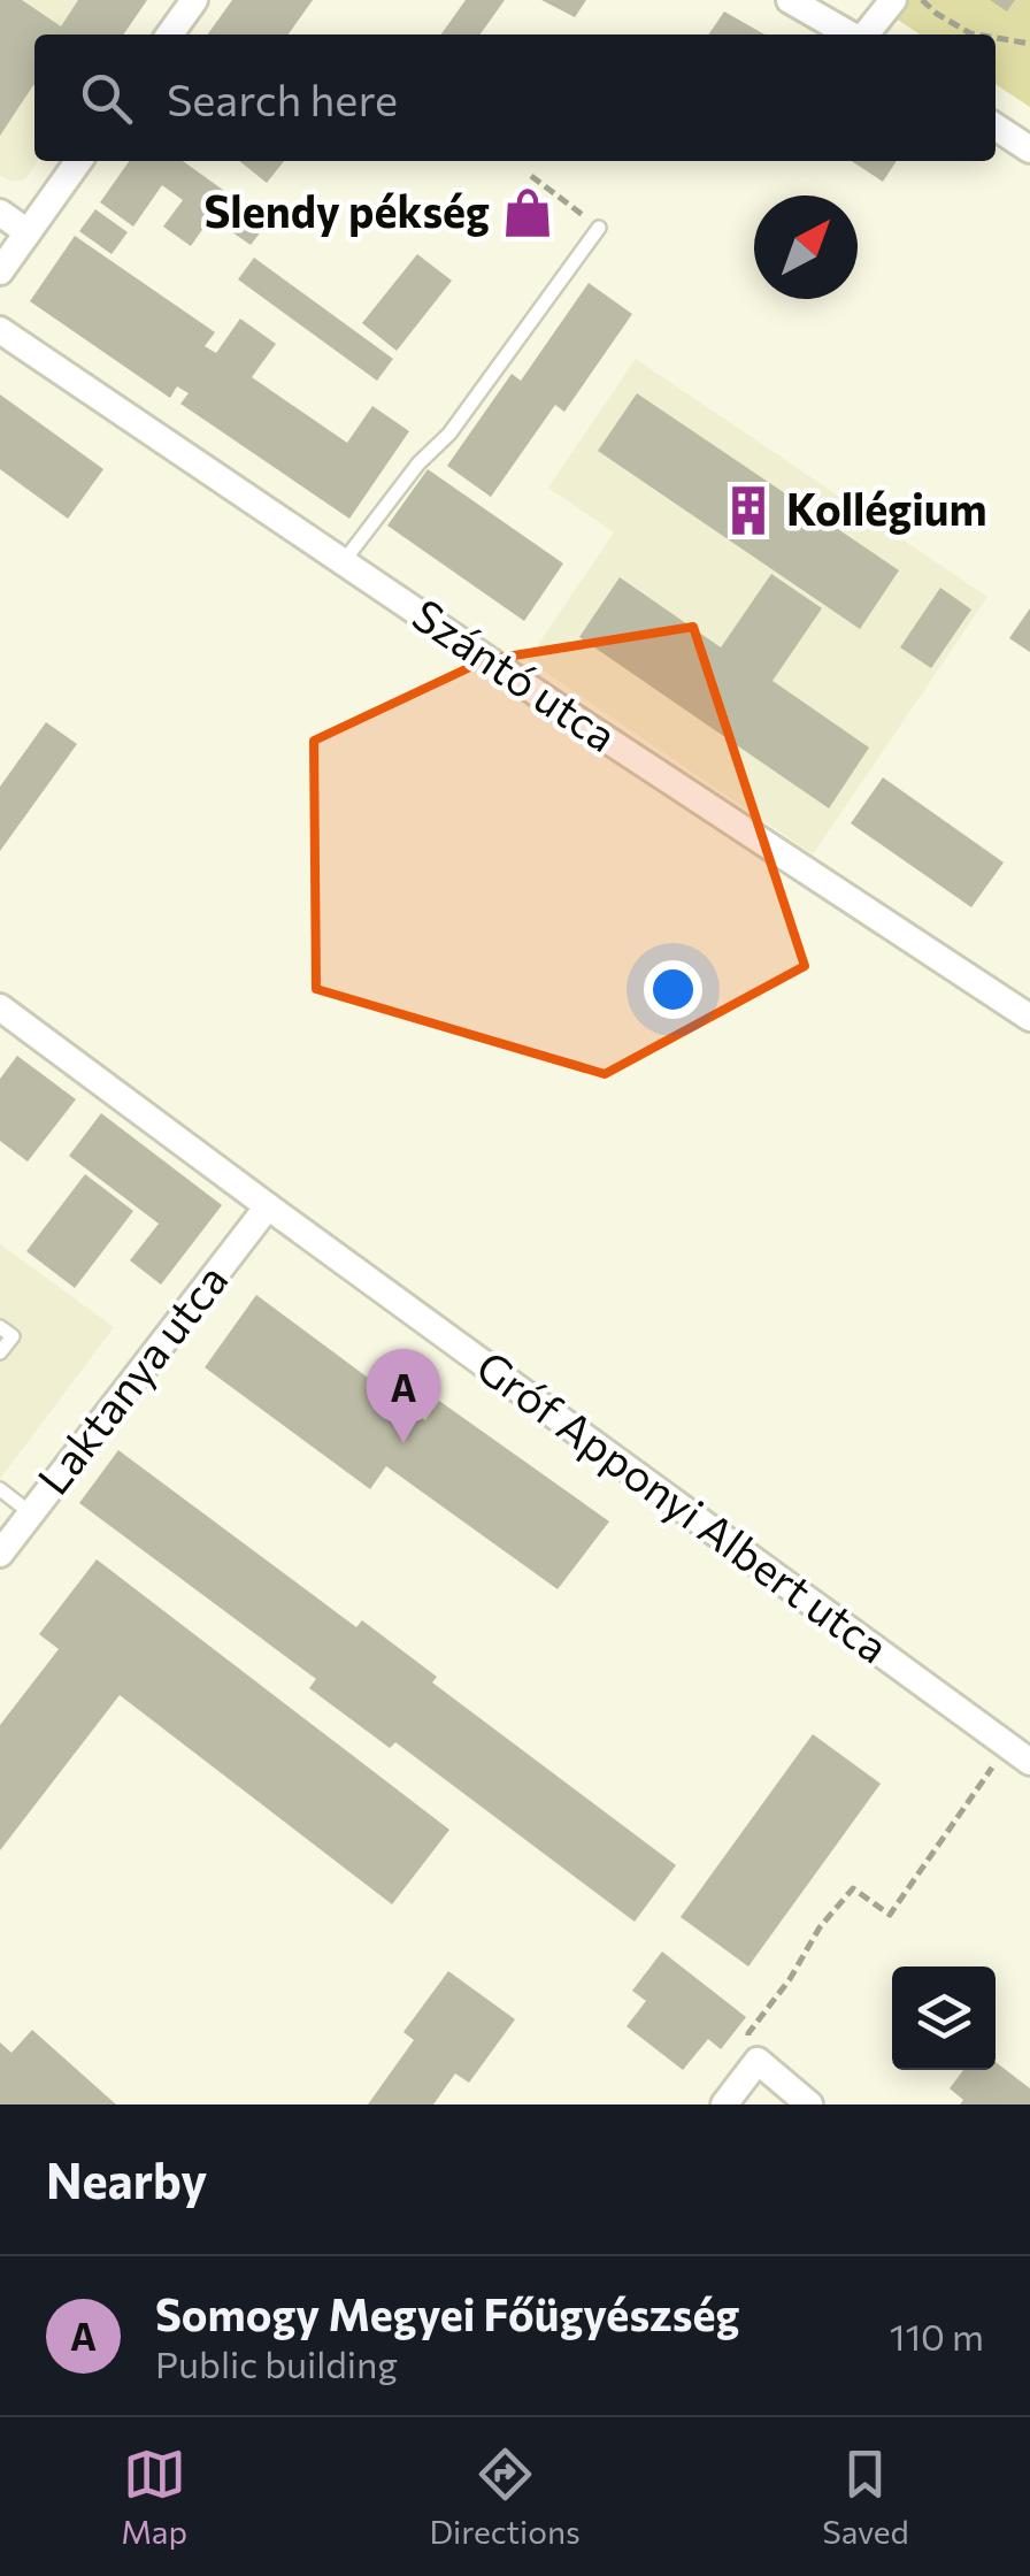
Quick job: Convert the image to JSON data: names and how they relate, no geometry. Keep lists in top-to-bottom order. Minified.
{"streets":{"street":["Szántó utca","Laktanya utca","Gróf Apponyi Albert utca"]},"crossings":[["Laktanya utca","Gróf Apponyi Albert utca"]],"places":{"shop":["Slendy pékség"],"building":["Kollégium"]},"north":"top right","page":{"search":"Search here","pins":"A","heading":"Nearby","list":[{"mark":"A","name":"Somogy Megyei Főügyészség","note":"Public building","value":"110 m"}],"nav":["Map","Directions","Saved"]}}
